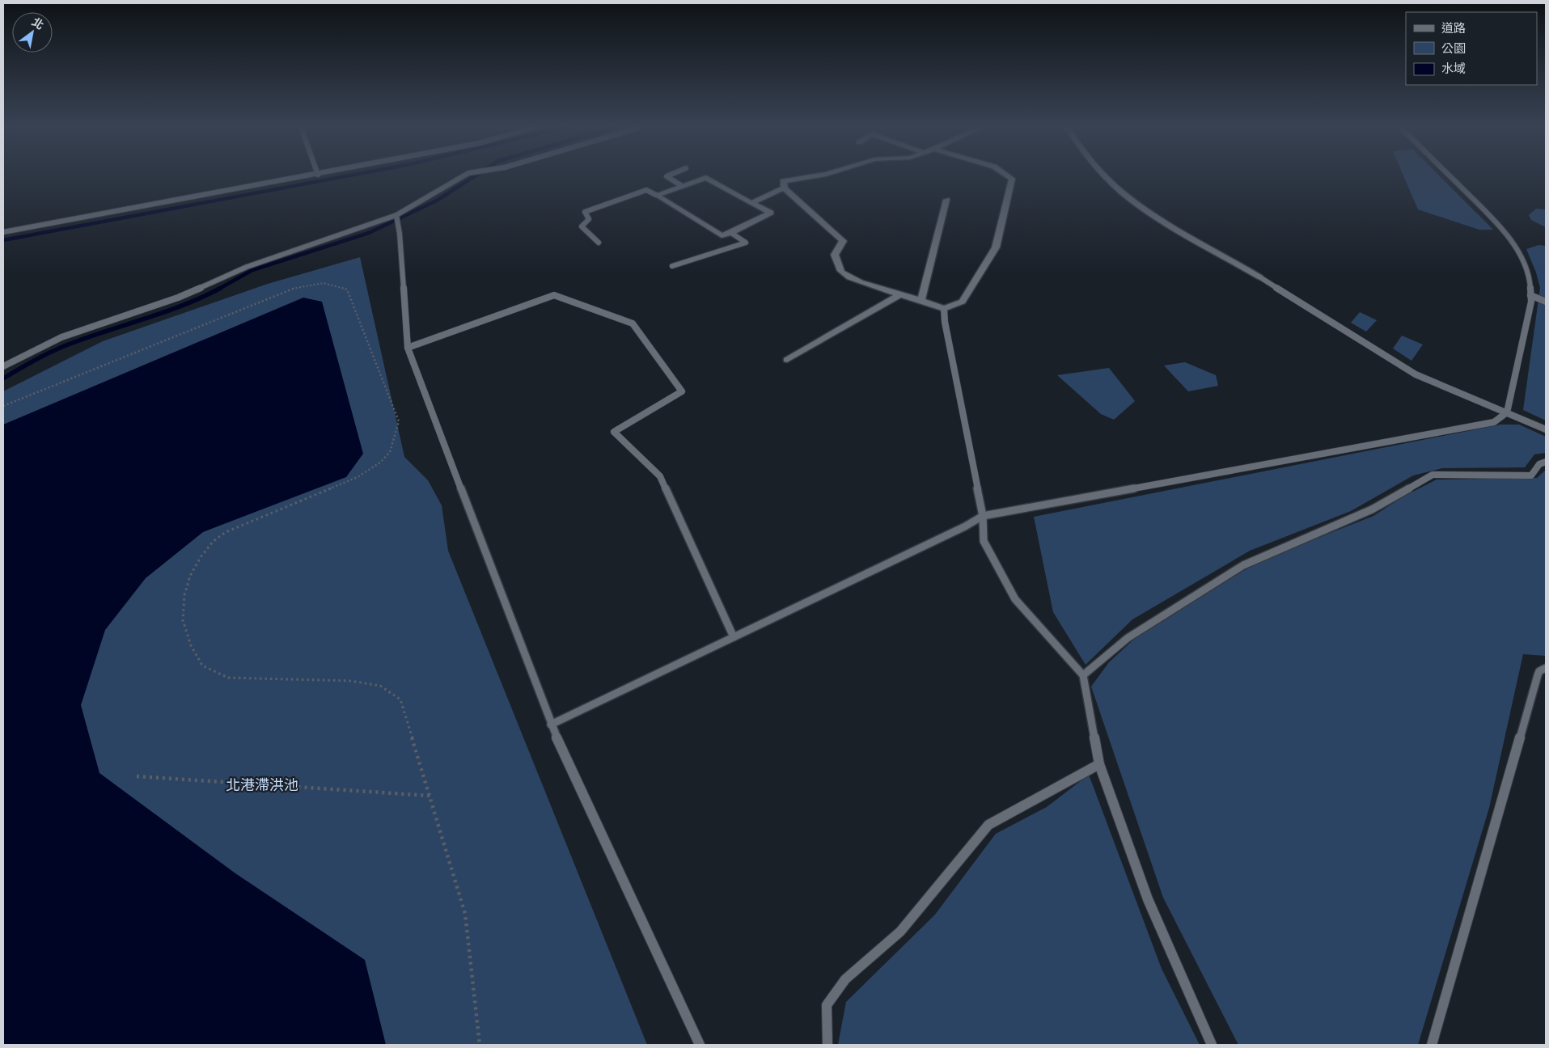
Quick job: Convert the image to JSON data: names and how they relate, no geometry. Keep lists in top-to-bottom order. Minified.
{"parks":["北港滯洪池"],"legend":["道路","公園","水域"],"north":"top right"}
